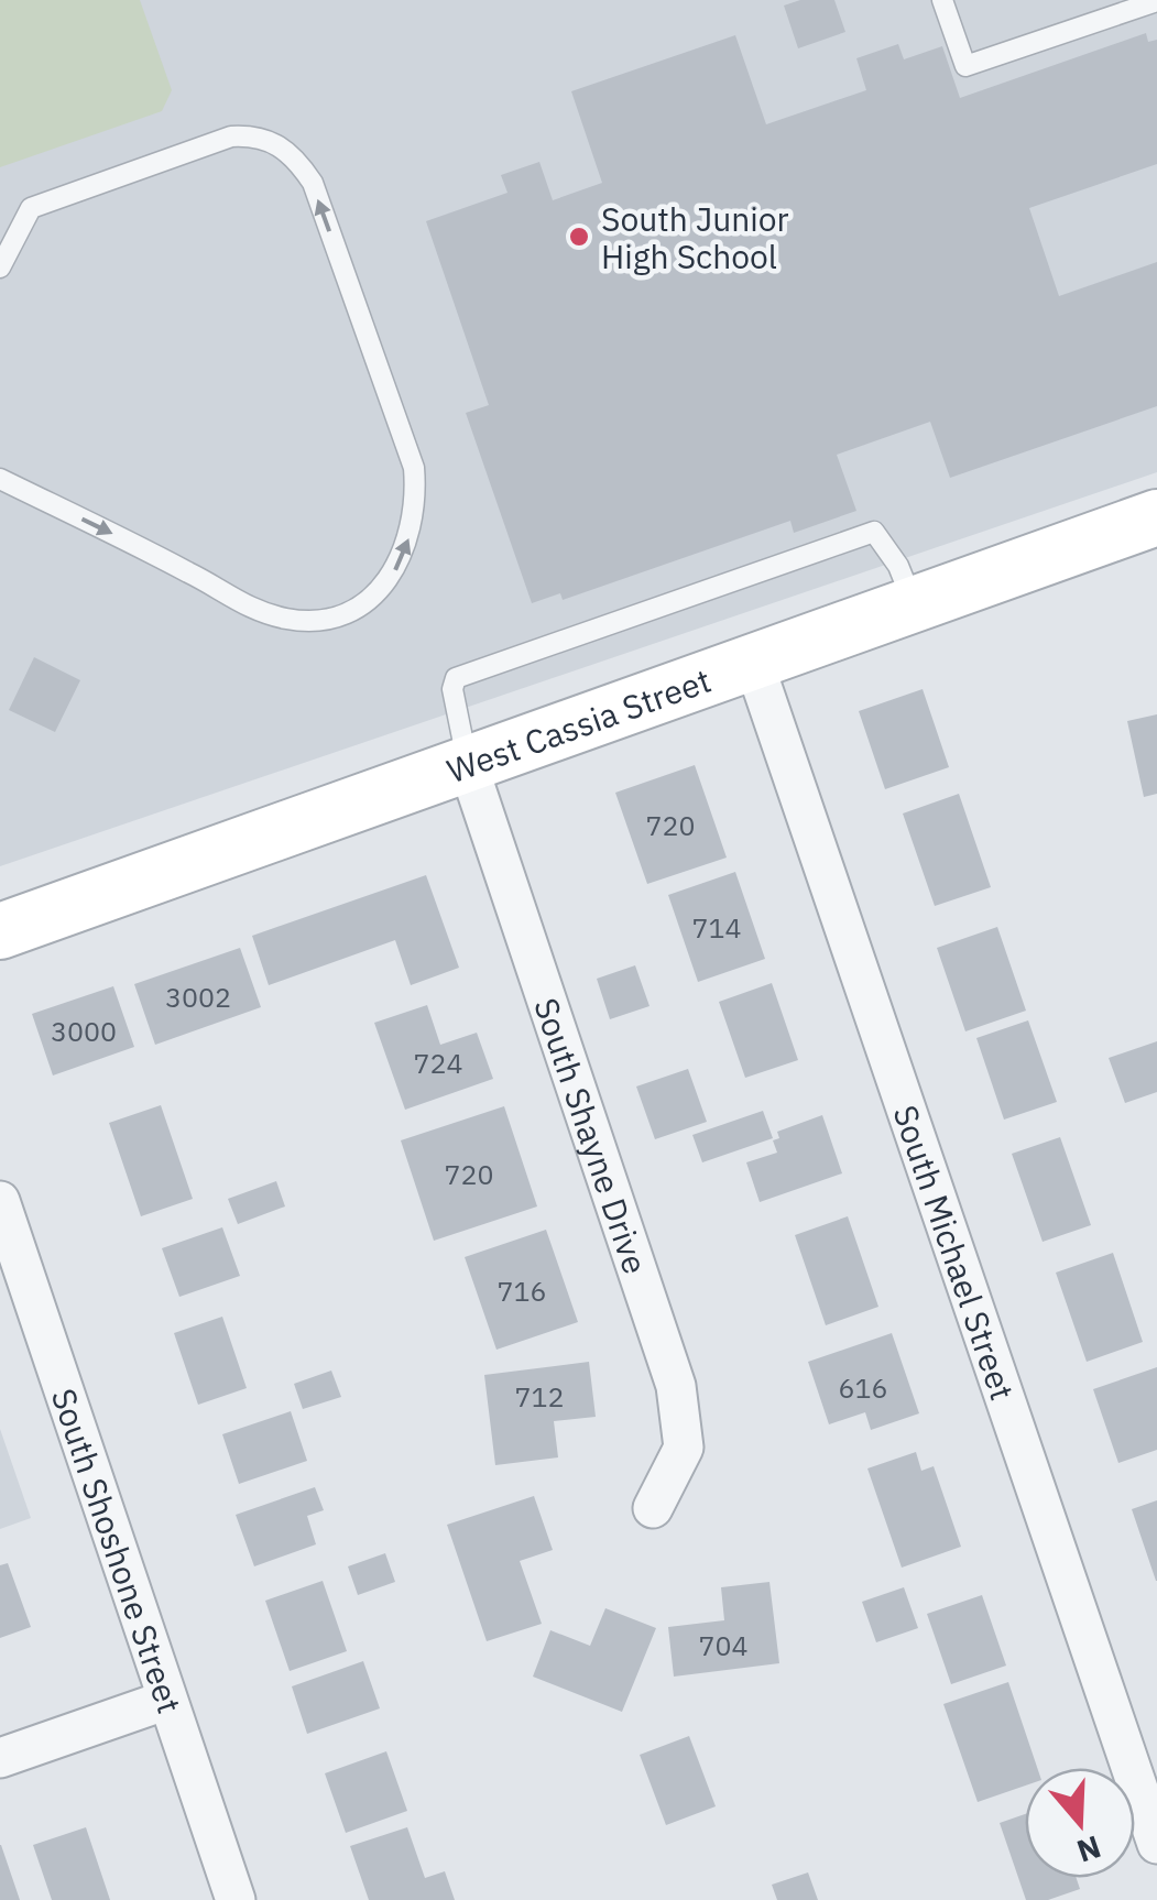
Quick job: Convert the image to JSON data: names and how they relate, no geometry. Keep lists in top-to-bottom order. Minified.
{"streets":{"street":["West Cassia Street","South Shayne Drive","South Michael Street","South Shoshone Street"]},"crossings":[["West Cassia Street","South Shayne Drive"],["West Cassia Street","South Michael Street"]],"places":["South Junior High School"],"house_numbers":["720","714","3002","3000","724","720","716","616","712","704"],"north":"bottom"}
